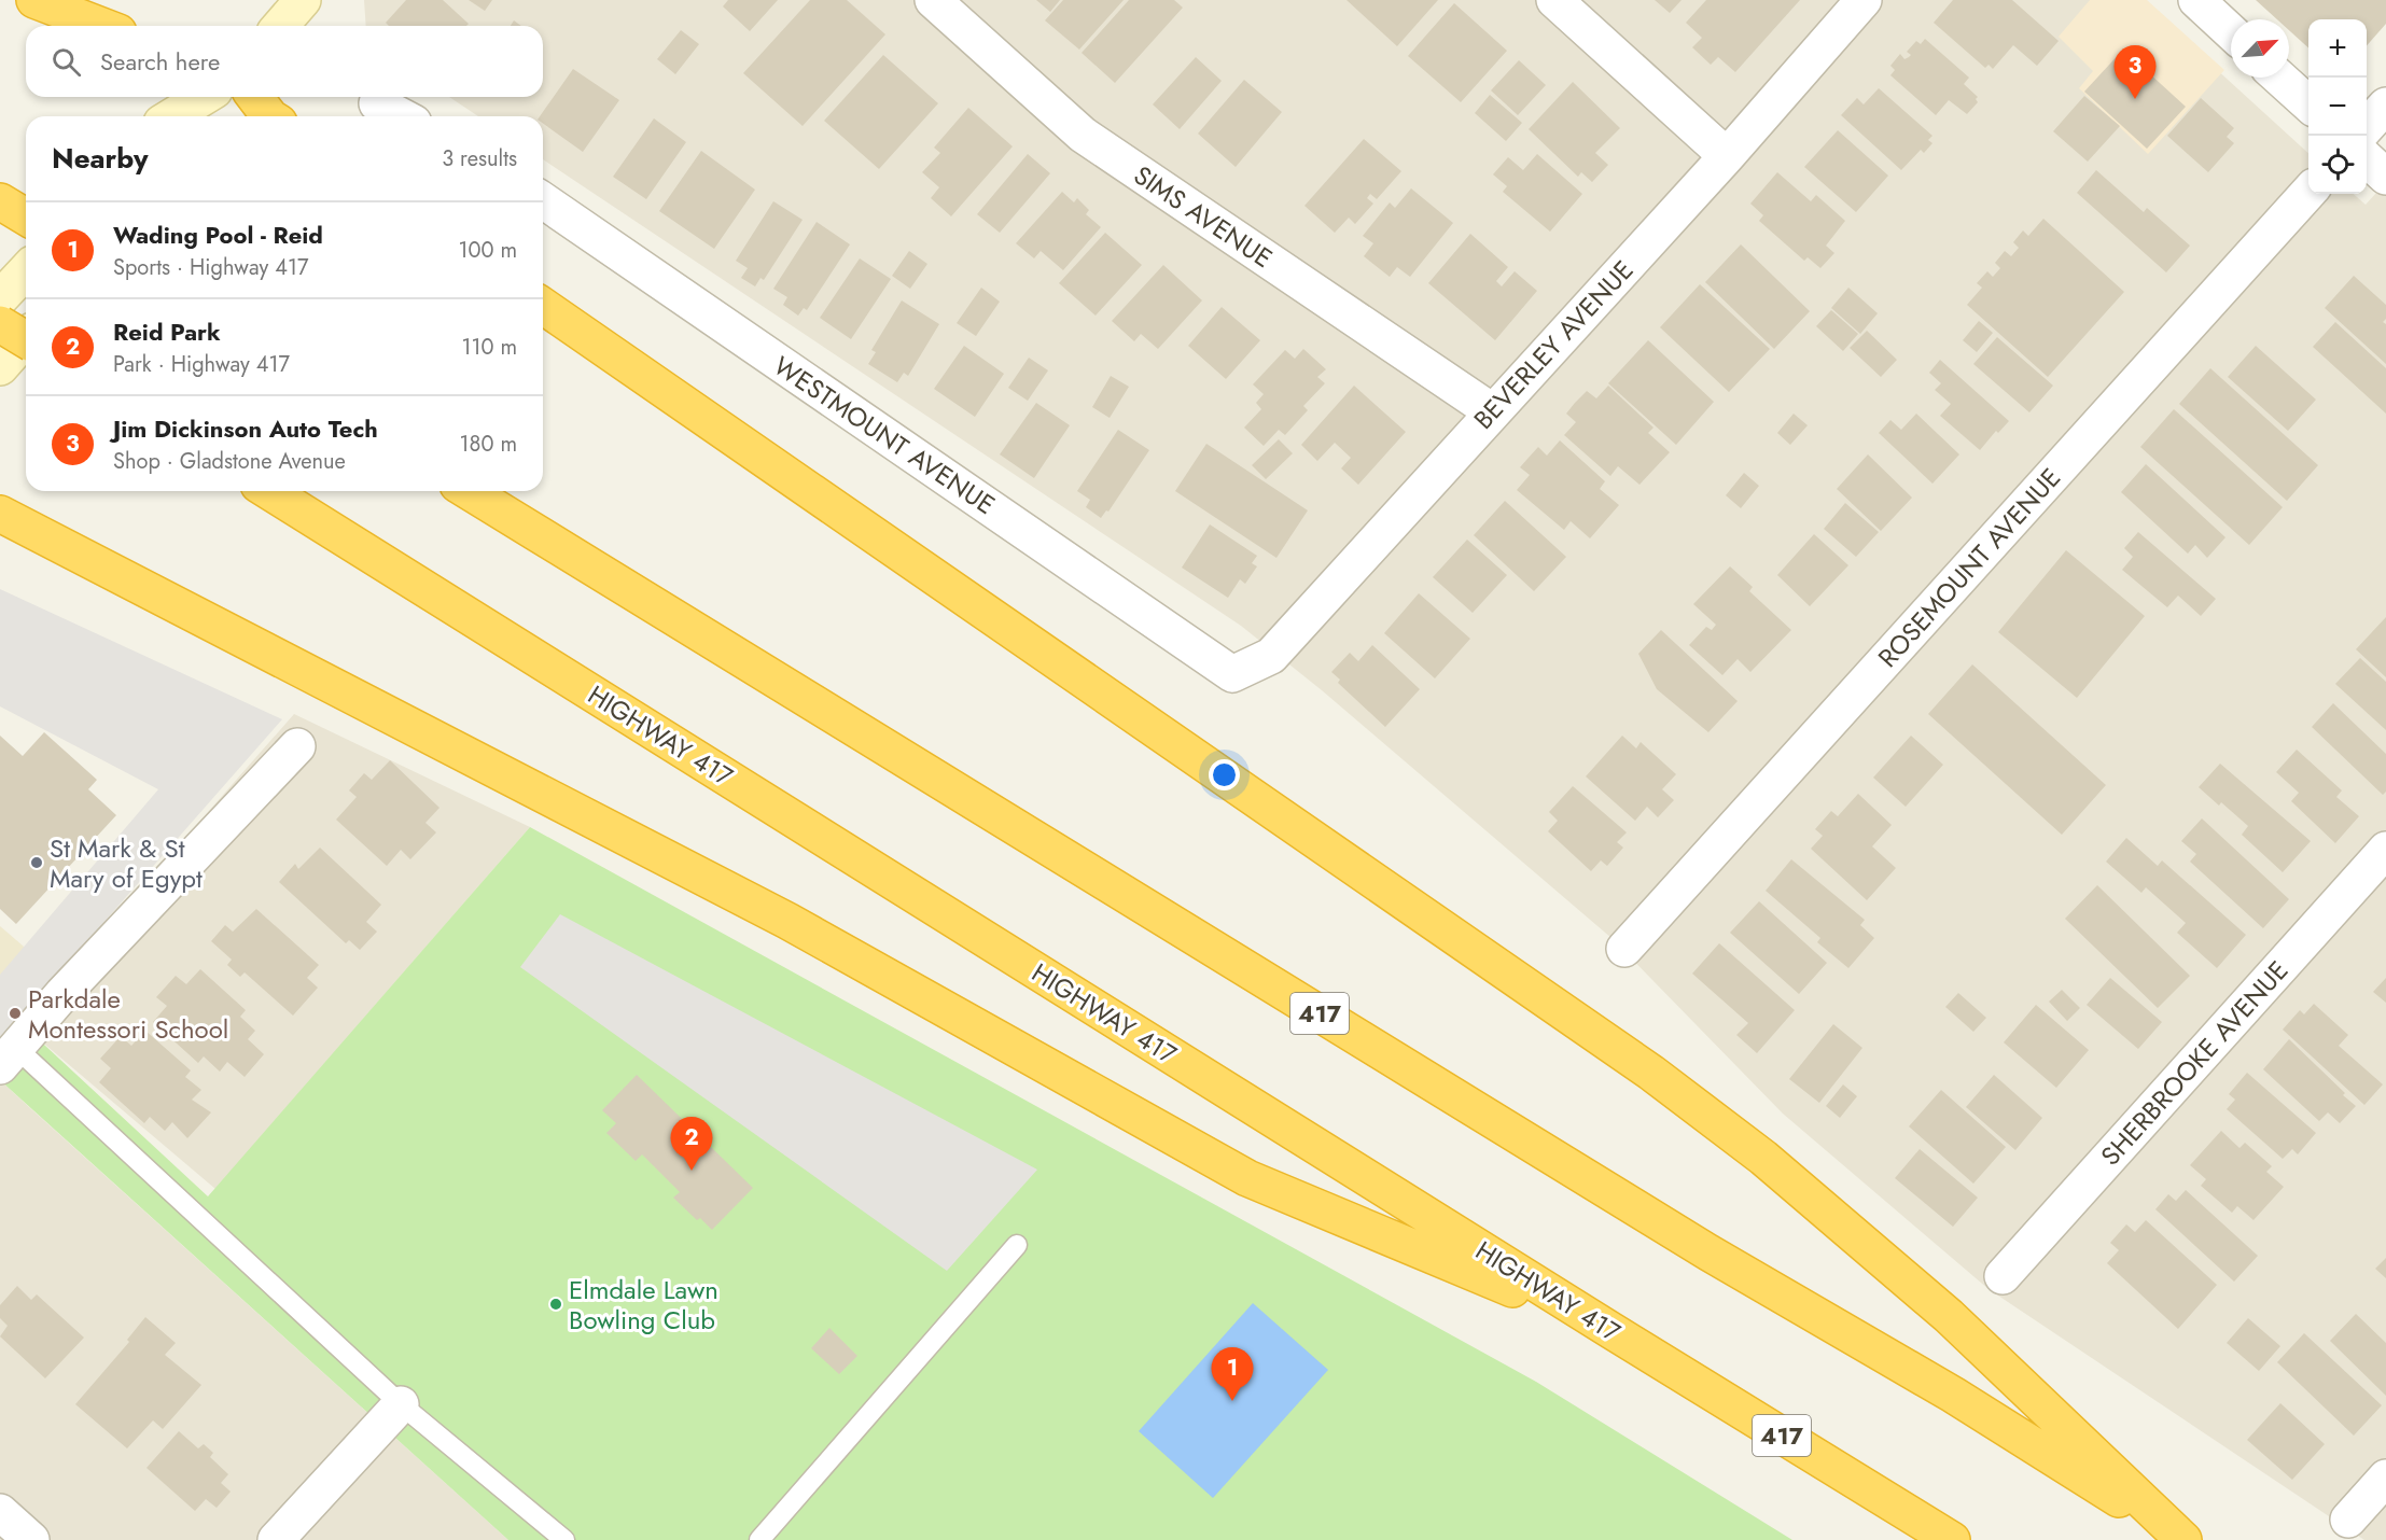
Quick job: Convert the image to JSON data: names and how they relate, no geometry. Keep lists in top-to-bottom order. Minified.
{"streets":{"highway":["HIGHWAY 417","417"],"street":["SIMS AVENUE","BEVERLEY AVENUE","WESTMOUNT AVENUE","ROSEMOUNT AVENUE","SHERBROOKE AVENUE"]},"crossings":[["SIMS AVENUE","BEVERLEY AVENUE"],["BEVERLEY AVENUE","WESTMOUNT AVENUE"]],"places":["St Mark & St Mary of Egypt","Parkdale Montessori School","Elmdale Lawn Bowling Club"],"north":"top right","page":{"map_buttons":["+","−"],"search":"Search here","pins":["3","2","1"],"heading":["Nearby","3 results"],"list":[{"mark":"1","name":"Wading Pool - Reid","note":"Sports · Highway 417","value":"100 m"},{"mark":"2","name":"Reid Park","note":"Park · Highway 417","value":"110 m"},{"mark":"3","name":"Jim Dickinson Auto Tech","note":"Shop · Gladstone Avenue","value":"180 m"}]}}
